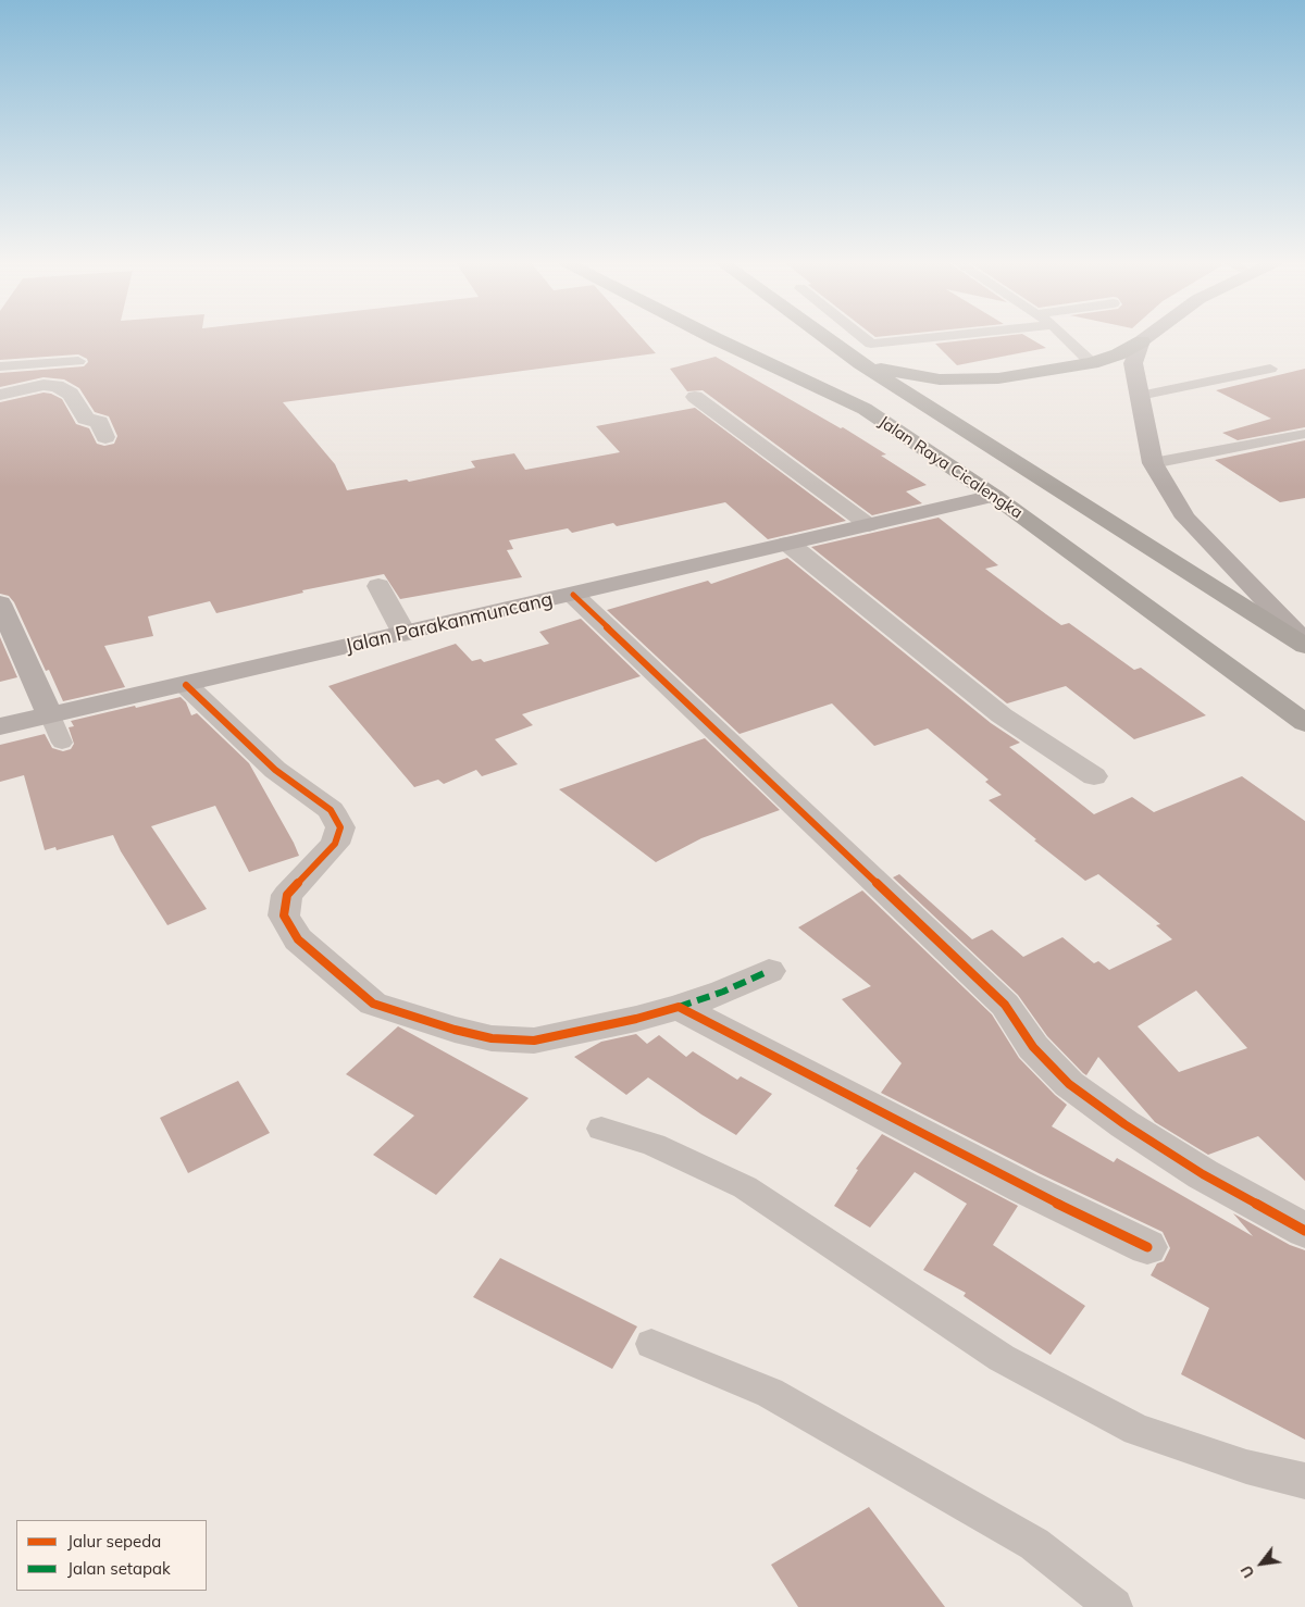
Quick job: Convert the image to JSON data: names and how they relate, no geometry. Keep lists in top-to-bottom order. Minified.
{"streets":{"highway":["Jalan Raya Cicalengka"],"main road":["Jalan Parakanmuncang"]},"crossings":[["Jalan Raya Cicalengka","Jalan Parakanmuncang"]],"legend":["Jalur sepeda","Jalan setapak"],"north":"bottom left"}
